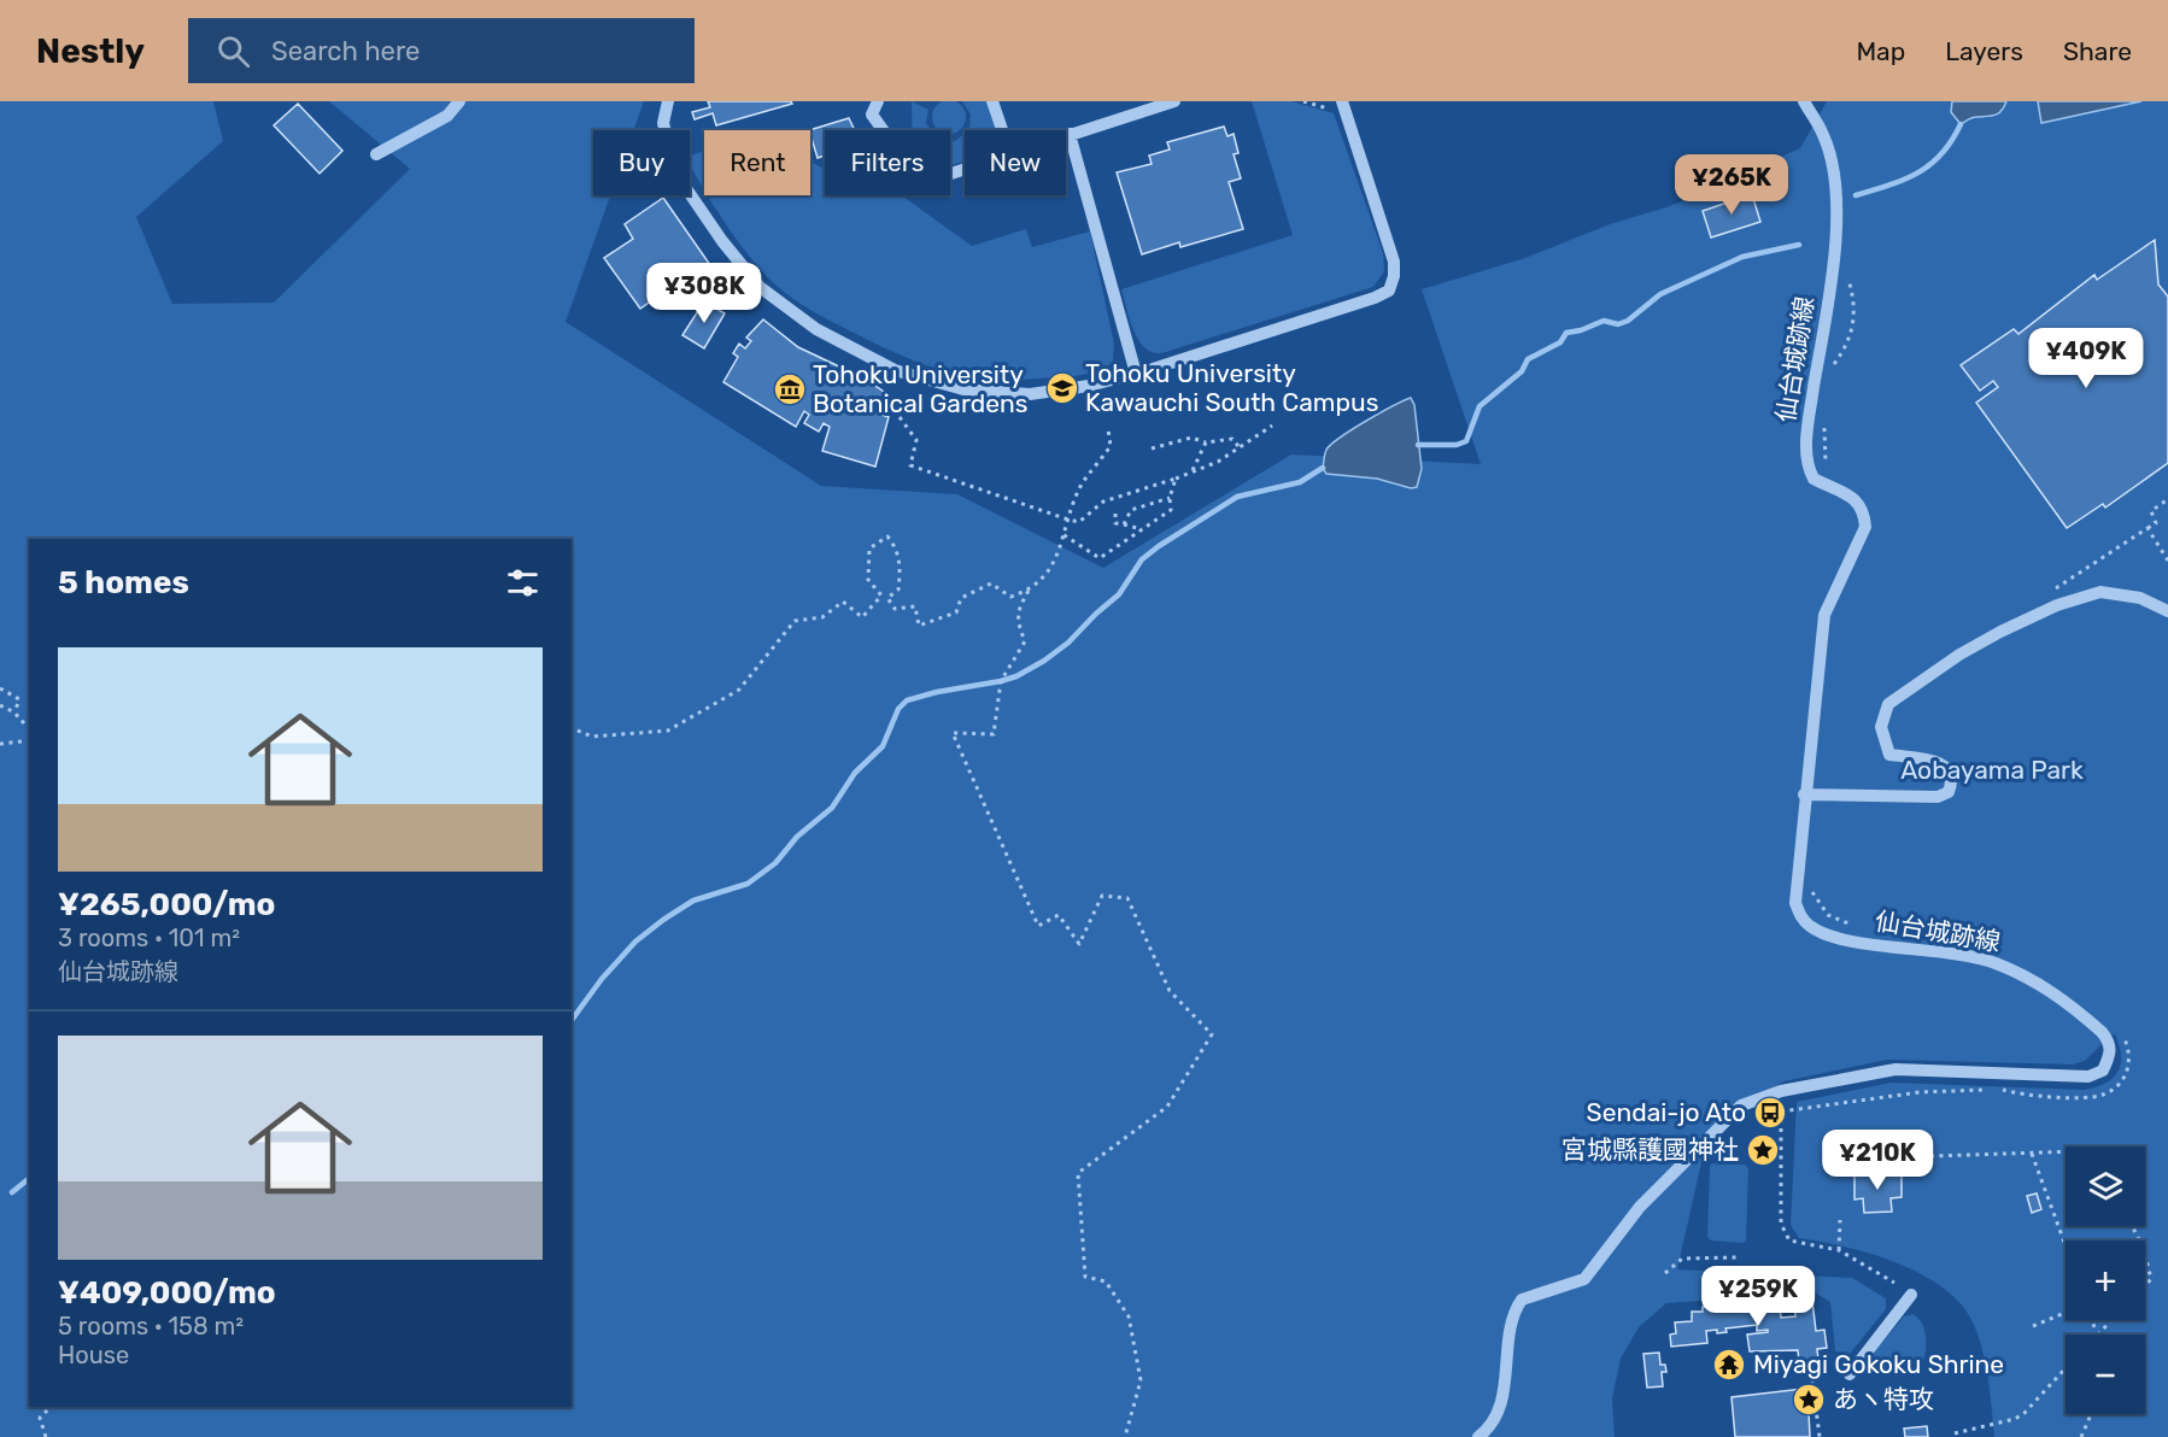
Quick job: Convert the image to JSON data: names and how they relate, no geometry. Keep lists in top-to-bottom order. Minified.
{"streets":{"street":["仙台城跡線"]},"parks":["Aobayama Park"],"places":{"school or university":["Tohoku University Kawauchi South Campus"],"museum":["Tohoku University Botanical Gardens"],"bus stop":["Sendai-jo Ato"],"place":["宮城縣護國神社","あヽ特攻"],"temple":["Miyagi Gokoku Shrine"]},"page":{"header":"Nestly","search":"Search here","nav":["Map","Layers","Share"],"chip":["Buy","Rent","Filters","New"],"price":["¥265K","¥308K","¥409K","¥210K","¥259K"],"heading":"5 homes","list":[{"name":"¥265,000/mo","note":"3 rooms · 101 m² · 仙台城跡線"},{"name":"¥409,000/mo","note":"5 rooms · 158 m² · House"}],"map_buttons":["+","−"]}}
